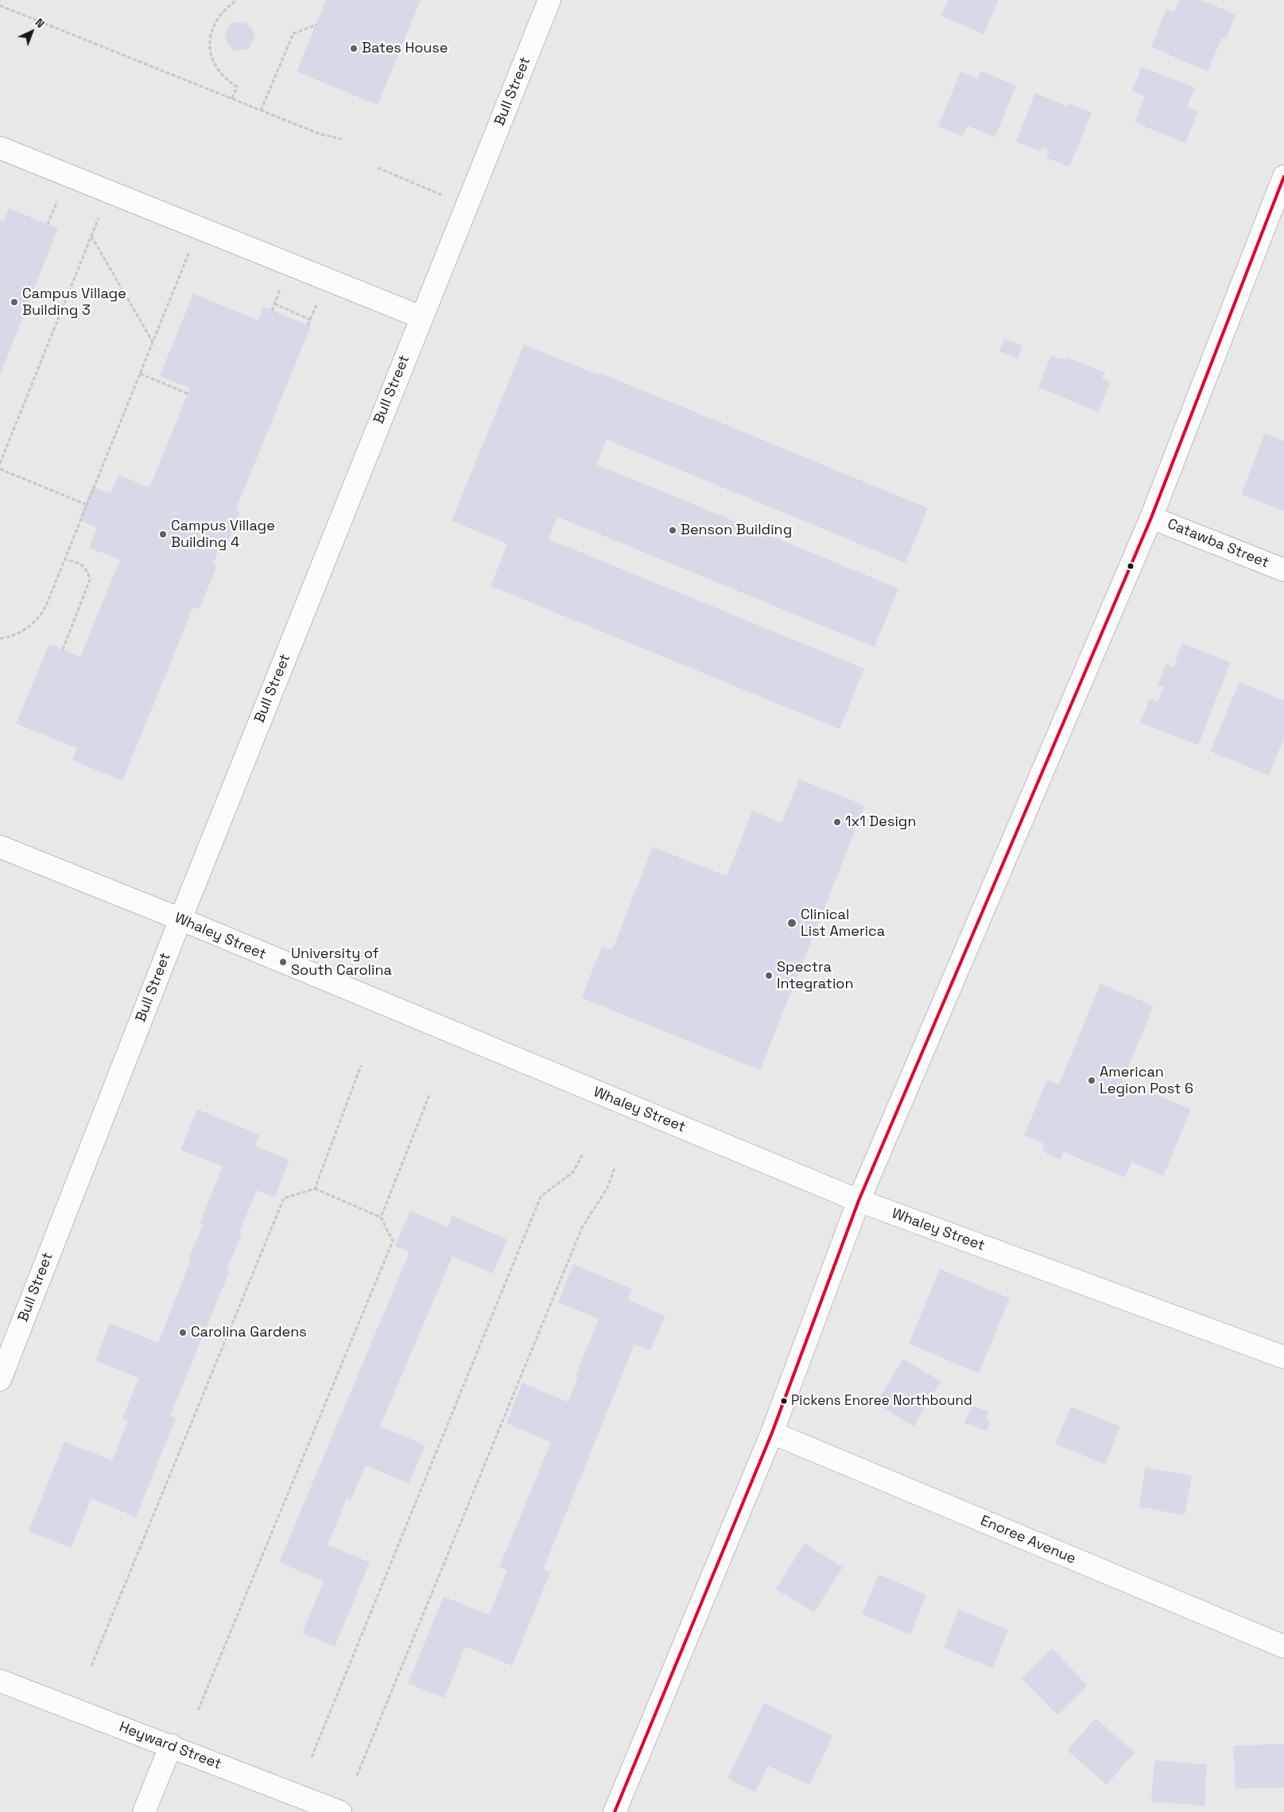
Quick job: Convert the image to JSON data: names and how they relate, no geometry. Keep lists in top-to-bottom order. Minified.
{"streets":{"street":["Bull Street","Catawba Street","Whaley Street","Enoree Avenue","Heyward Street"]},"crossings":[["Bull Street","Whaley Street"]],"places":["Bates House","Campus Village Building 3","Benson Building","Campus Village Building 4","1x1 Design","Clinical List America","University of South Carolina","Spectra Integration","American Legion Post 6","Carolina Gardens","Pickens Enoree Northbound"],"north":"top right"}
